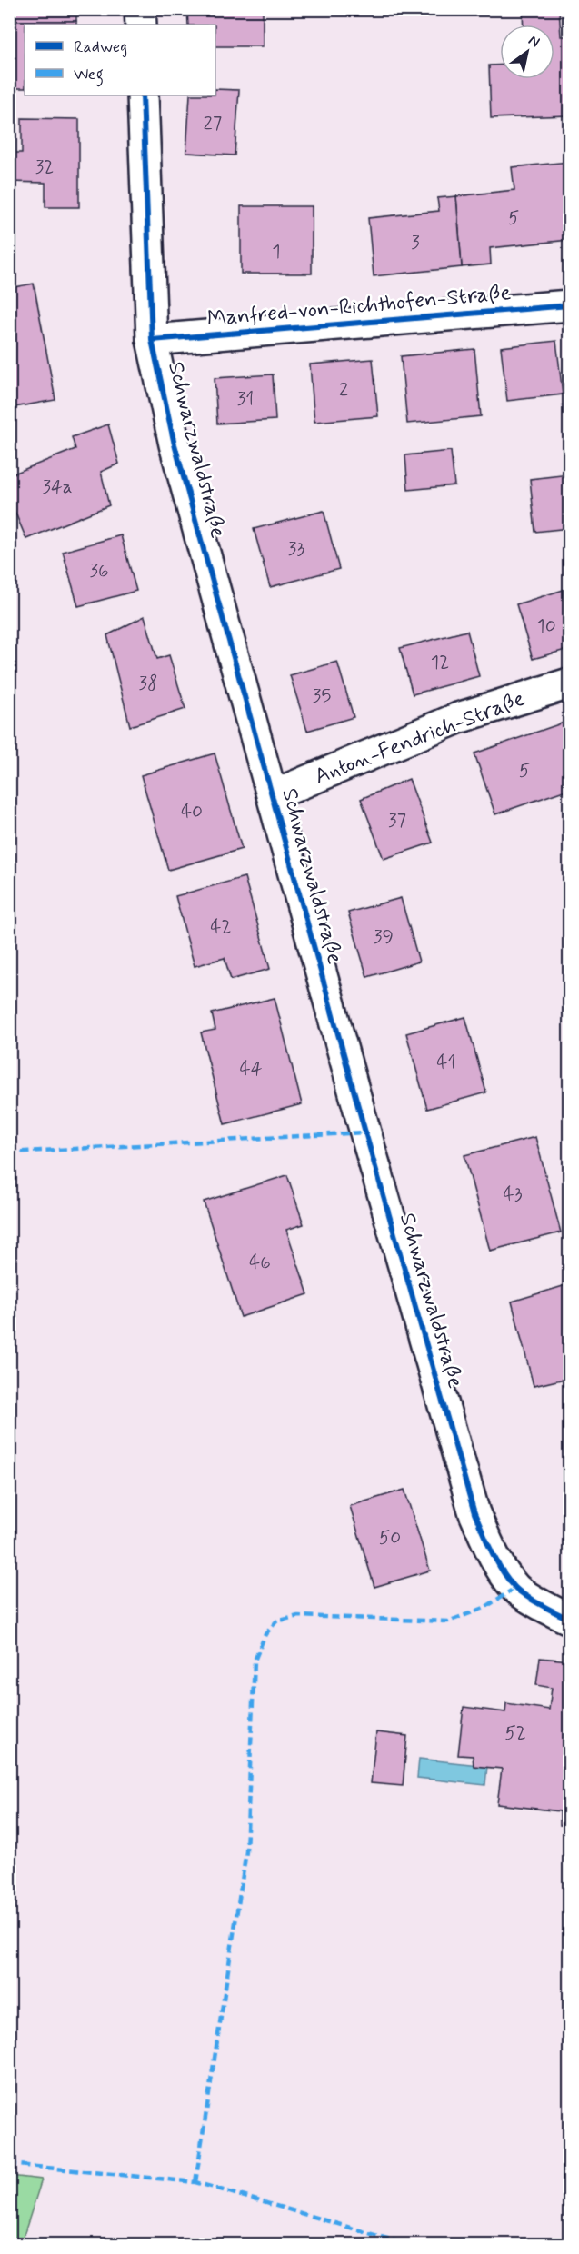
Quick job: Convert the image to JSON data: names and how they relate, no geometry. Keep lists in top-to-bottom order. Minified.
{"streets":{"street":["Manfred-von-Richthofen-Straße","Schwarzwaldstraße","Anton-Fendrich-Straße"]},"crossings":[["Manfred-von-Richthofen-Straße","Schwarzwaldstraße"],["Schwarzwaldstraße","Anton-Fendrich-Straße"]],"house_numbers":["27","32","5","3","1","2","31","34a","33","36","10","12","38","35","5","40","37","42","39","41","44","43","46","50","52"],"legend":["Radweg","Weg"],"north":"top right"}
